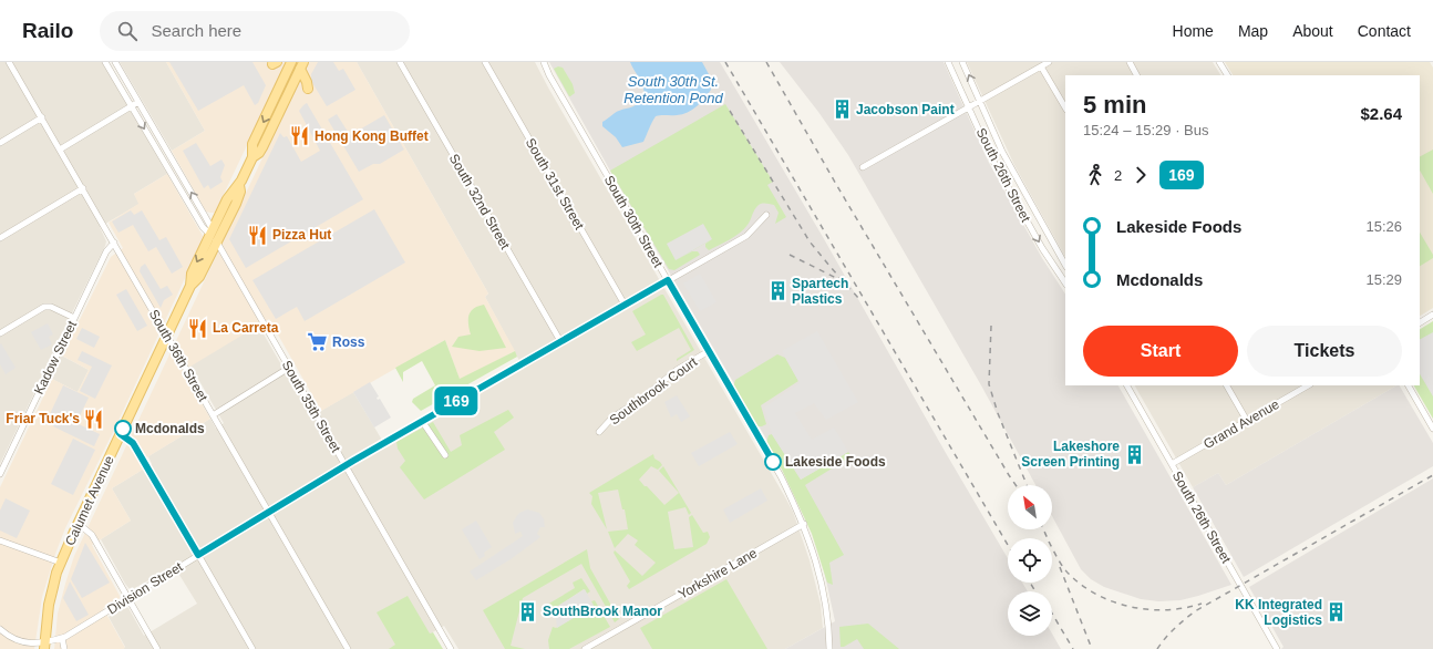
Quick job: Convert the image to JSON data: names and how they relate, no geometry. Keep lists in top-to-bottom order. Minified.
{"streets":{"main road":["Calumet Avenue"],"street":["South 26th Street","South 31st Street","South 32nd Street","South 30th Street","South 36th Street","Kadow Street","Southbrook Court","South 35th Street","Grand Avenue","Yorkshire Lane","Division Street"]},"crossings":[["South 26th Street","Grand Avenue"],["South 31st Street","Division Street"],["South 32nd Street","Division Street"],["South 30th Street","Southbrook Court"],["South 30th Street","Yorkshire Lane"],["South 30th Street","Division Street"],["South 36th Street","Kadow Street"],["South 36th Street","Calumet Avenue"],["South 36th Street","Division Street"],["South 35th Street","Calumet Avenue"],["South 35th Street","Division Street"],["Calumet Avenue","Division Street"]],"water":["South 30th St. Retention Pond"],"places":{"building":["Jacobson Paint","Spartech Plastics","Lakeshore Screen Printing","SouthBrook Manor","KK Integrated Logistics"],"restaurant":["Hong Kong Buffet","Pizza Hut","La Carreta","Friar Tuck's"],"supermarket":["Ross"],"other":["Mcdonalds","Lakeside Foods"]},"lines":["bus line 169"],"north":"top left","page":{"header":"Railo","search":"Search here","nav":["Home","Map","About","Contact"],"on_map":"169","heading":["5 min","15:24 – 15:29 · Bus","$2.64"],"legs":["2","169"],"list":[{"name":"Lakeside Foods","value":"15:26"},{"name":"Mcdonalds","value":"15:29"}],"buttons":["Start","Tickets"]}}
